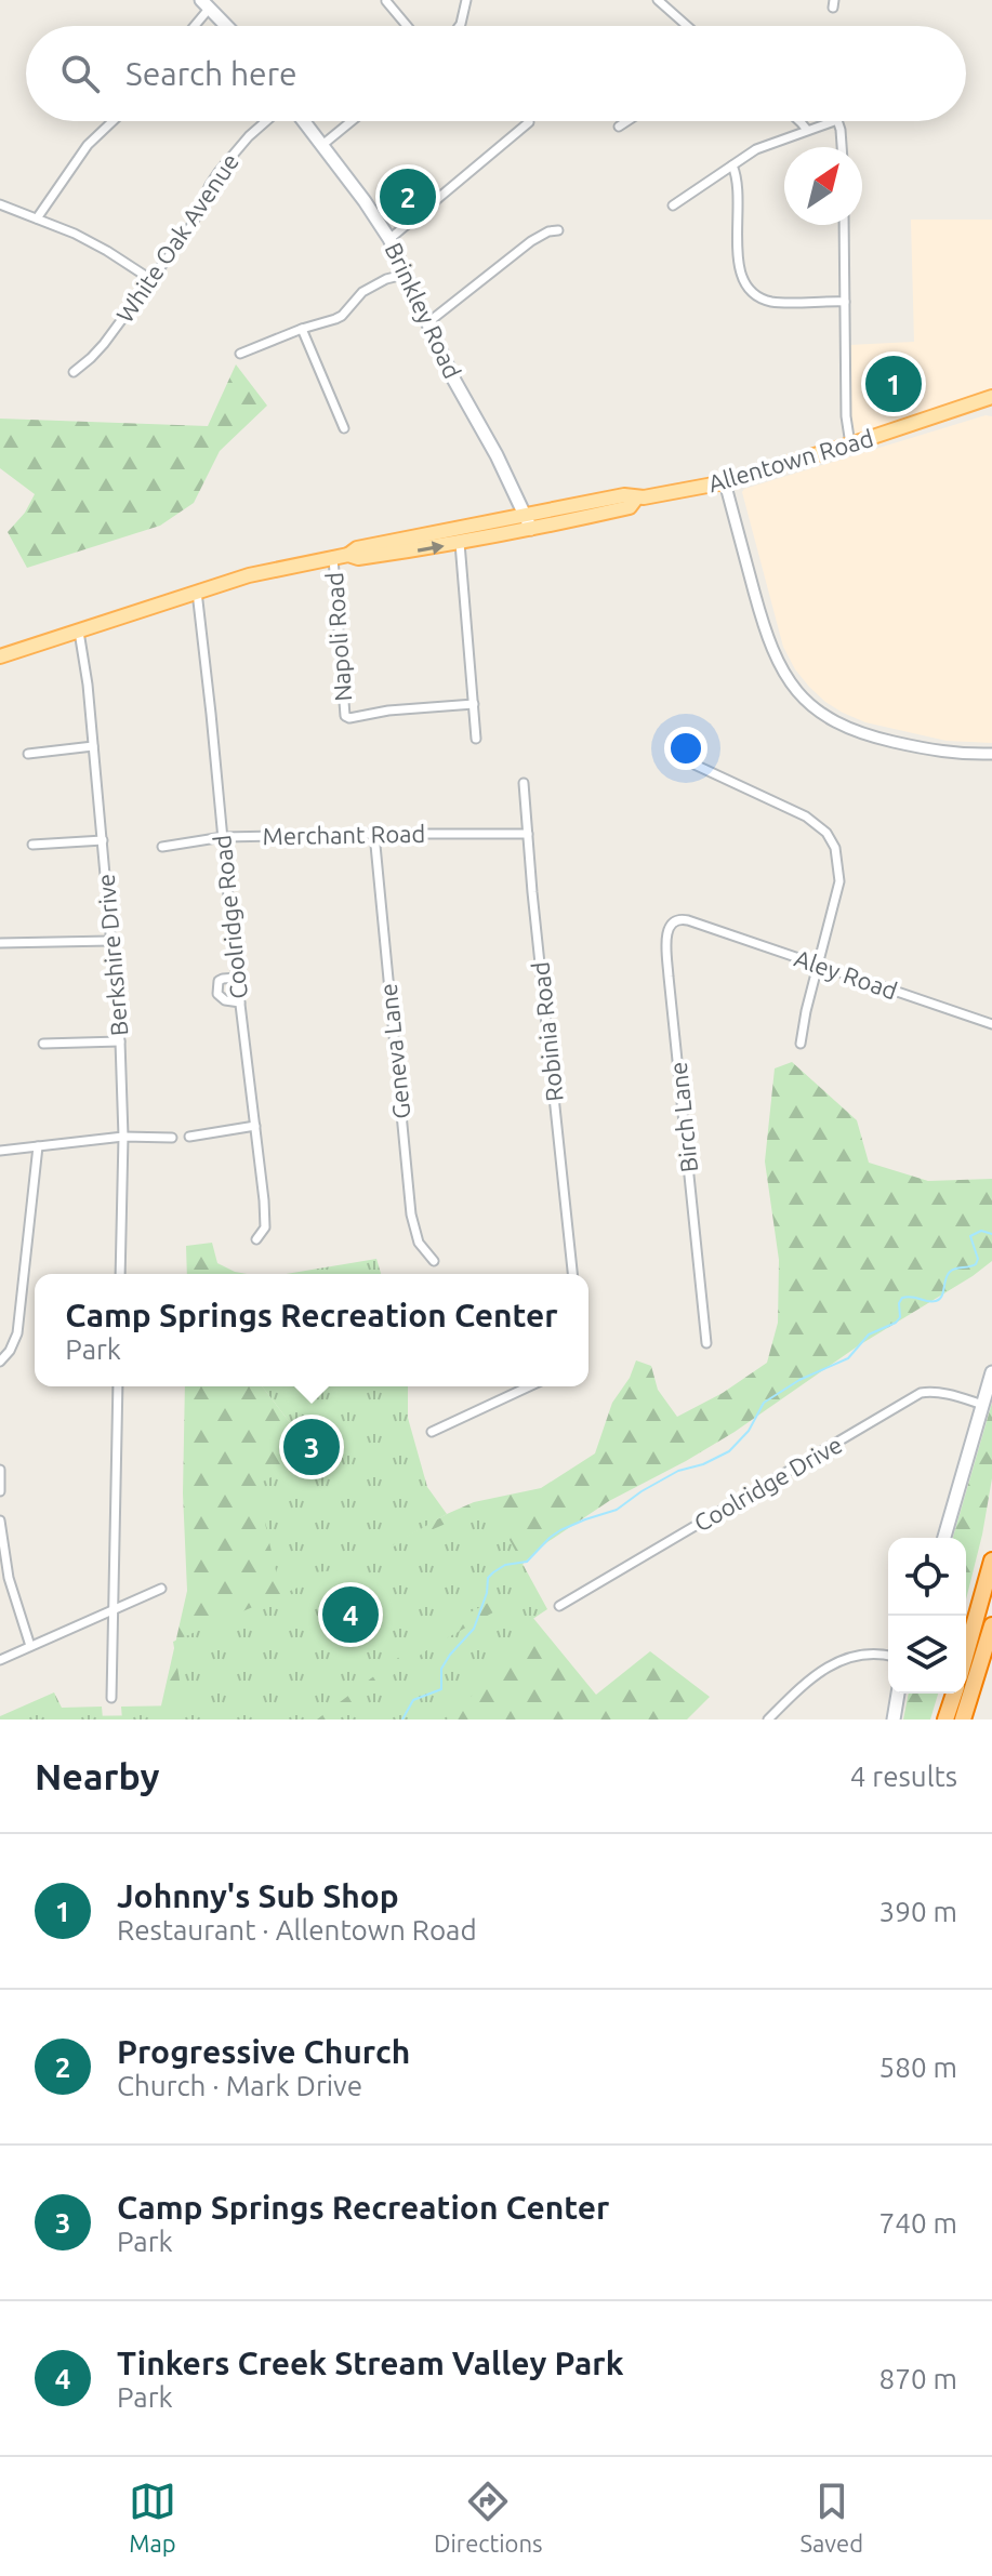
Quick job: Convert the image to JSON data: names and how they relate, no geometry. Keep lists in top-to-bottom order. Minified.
{"streets":{"main road":["Brinkley Road","Allentown Road"],"street":["White Oak Avenue","Napoli Road","Merchant Road","Coolridge Road","Berkshire Drive","Aley Road","Robinia Road","Geneva Lane","Birch Lane","Coolridge Drive"]},"crossings":[["Brinkley Road","Allentown Road"],["Allentown Road","Napoli Road"],["Allentown Road","Coolridge Road"],["Allentown Road","Berkshire Drive"],["Merchant Road","Coolridge Road"],["Merchant Road","Robinia Road"],["Merchant Road","Geneva Lane"],["Aley Road","Birch Lane"]],"north":"top right","page":{"search":"Search here","pins":["2","1","3","4"],"popup":["Camp Springs Recreation Center","Park"],"heading":["Nearby","4 results"],"list":[{"mark":"1","name":"Johnny's Sub Shop","note":"Restaurant · Allentown Road","value":"390 m"},{"mark":"2","name":"Progressive Church","note":"Church · Mark Drive","value":"580 m"},{"mark":"3","name":"Camp Springs Recreation Center","note":"Park","value":"740 m"},{"mark":"4","name":"Tinkers Creek Stream Valley Park","note":"Park","value":"870 m"}],"nav":["Map","Directions","Saved"]}}
